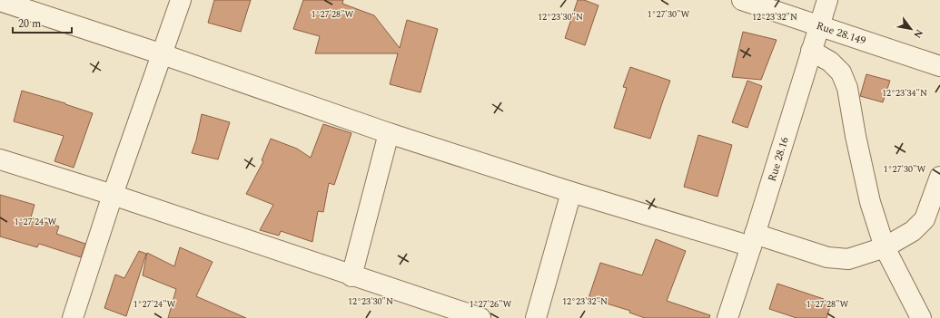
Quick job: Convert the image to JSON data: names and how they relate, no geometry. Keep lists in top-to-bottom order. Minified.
{"streets":{"street":["Rue 28.149","Rue 28.16"]},"crossings":[["Rue 28.149","Rue 28.16"]],"scale_bar":"20 m","north":"bottom right","coordinates":["1°27'28\"W","1°27'30\"W","12°23'30\"N","12°23'32\"N","12°23'34\"N","1°27'24\"W","1°27'26\"W"]}
